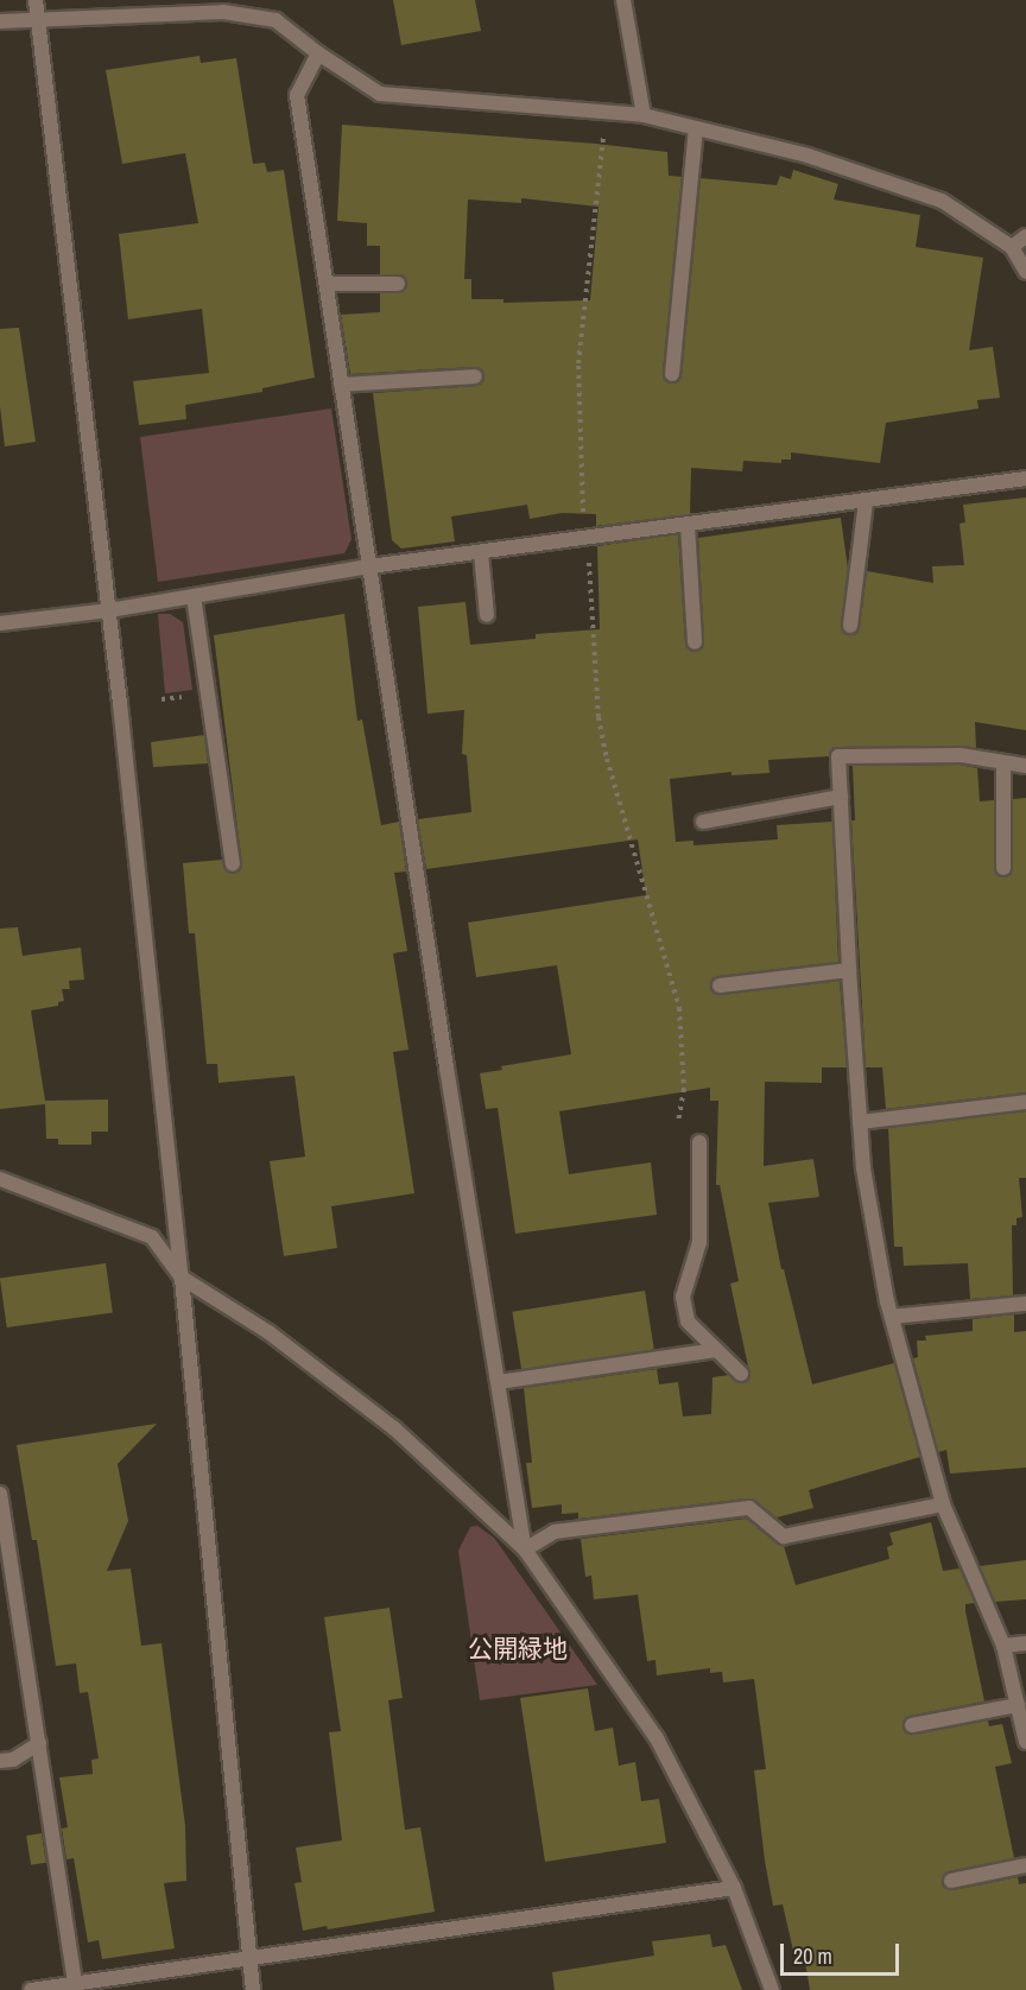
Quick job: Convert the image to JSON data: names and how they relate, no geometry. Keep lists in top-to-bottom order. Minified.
{"parks":["公開緑地"],"scale_bar":"20 m"}
